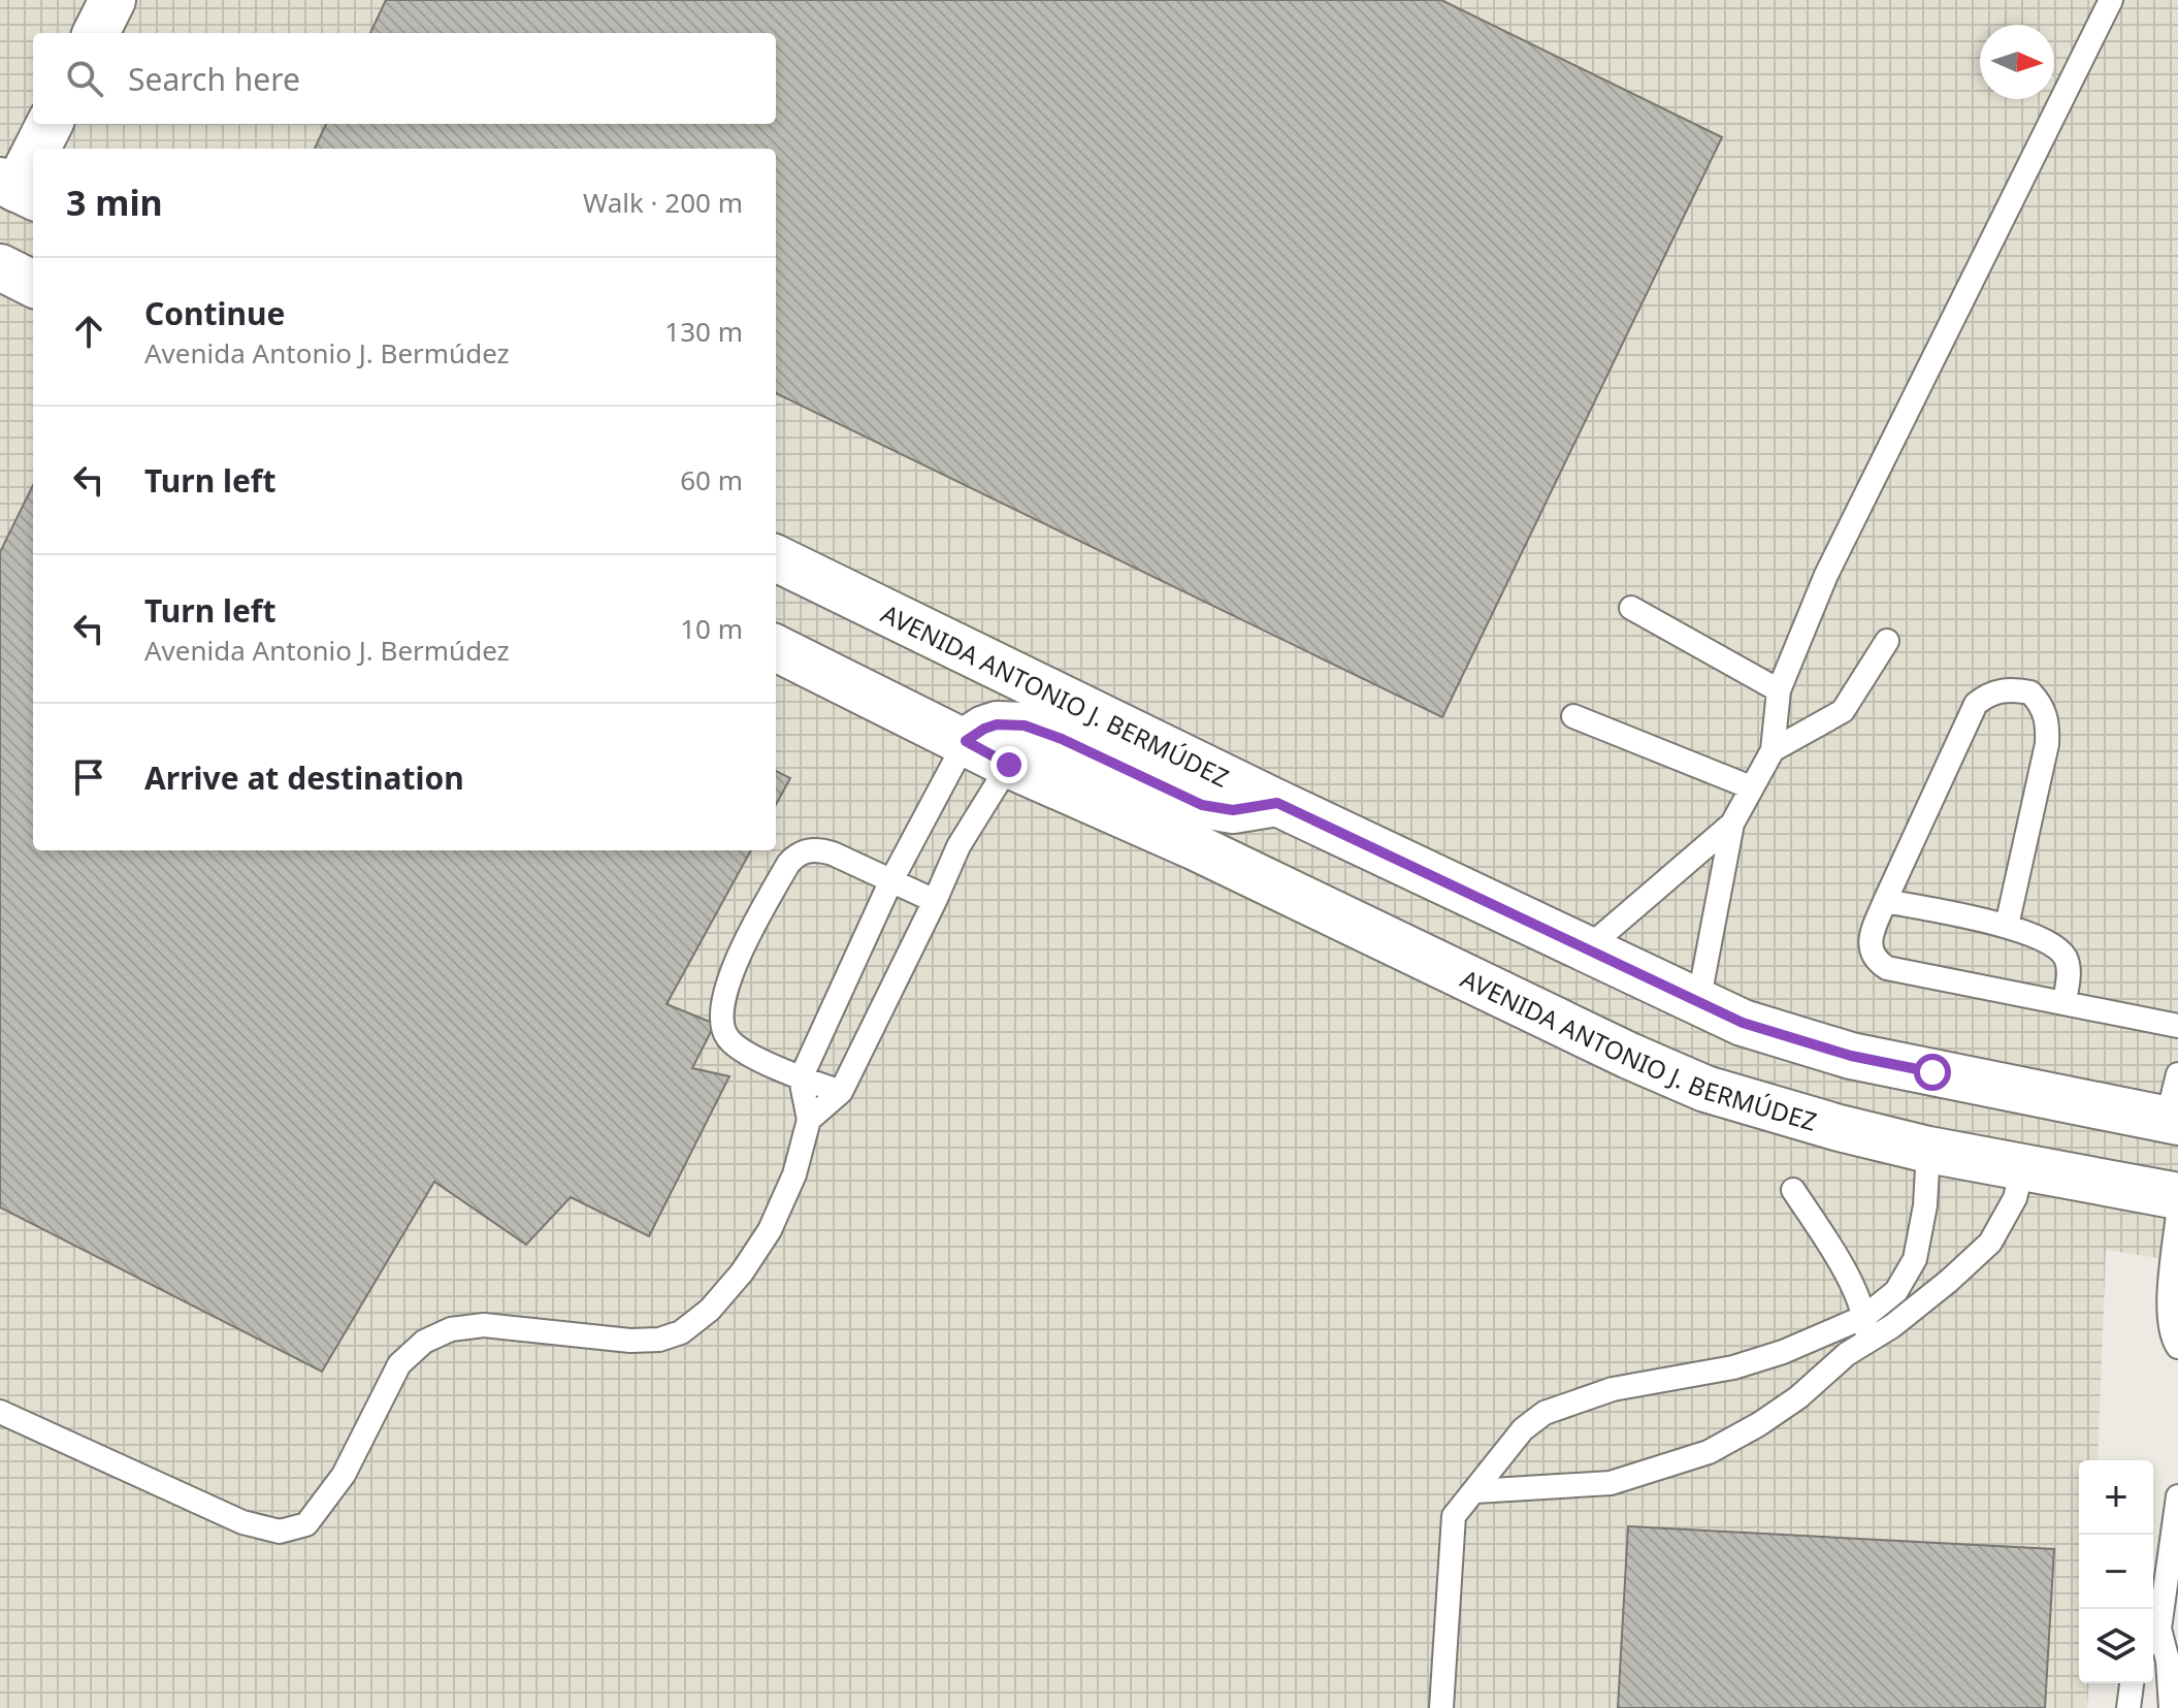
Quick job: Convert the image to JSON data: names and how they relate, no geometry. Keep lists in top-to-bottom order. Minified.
{"streets":{"main road":["AVENIDA ANTONIO J. BERMÚDEZ"]},"north":"right","page":{"search":"Search here","heading":["3 min","Walk · 200 m"],"list":[["Continue","Avenida Antonio J. Bermúdez","130 m"],["Turn left","60 m"],["Turn left","Avenida Antonio J. Bermúdez","10 m"],"Arrive at destination"],"map_buttons":["+","−"]}}
